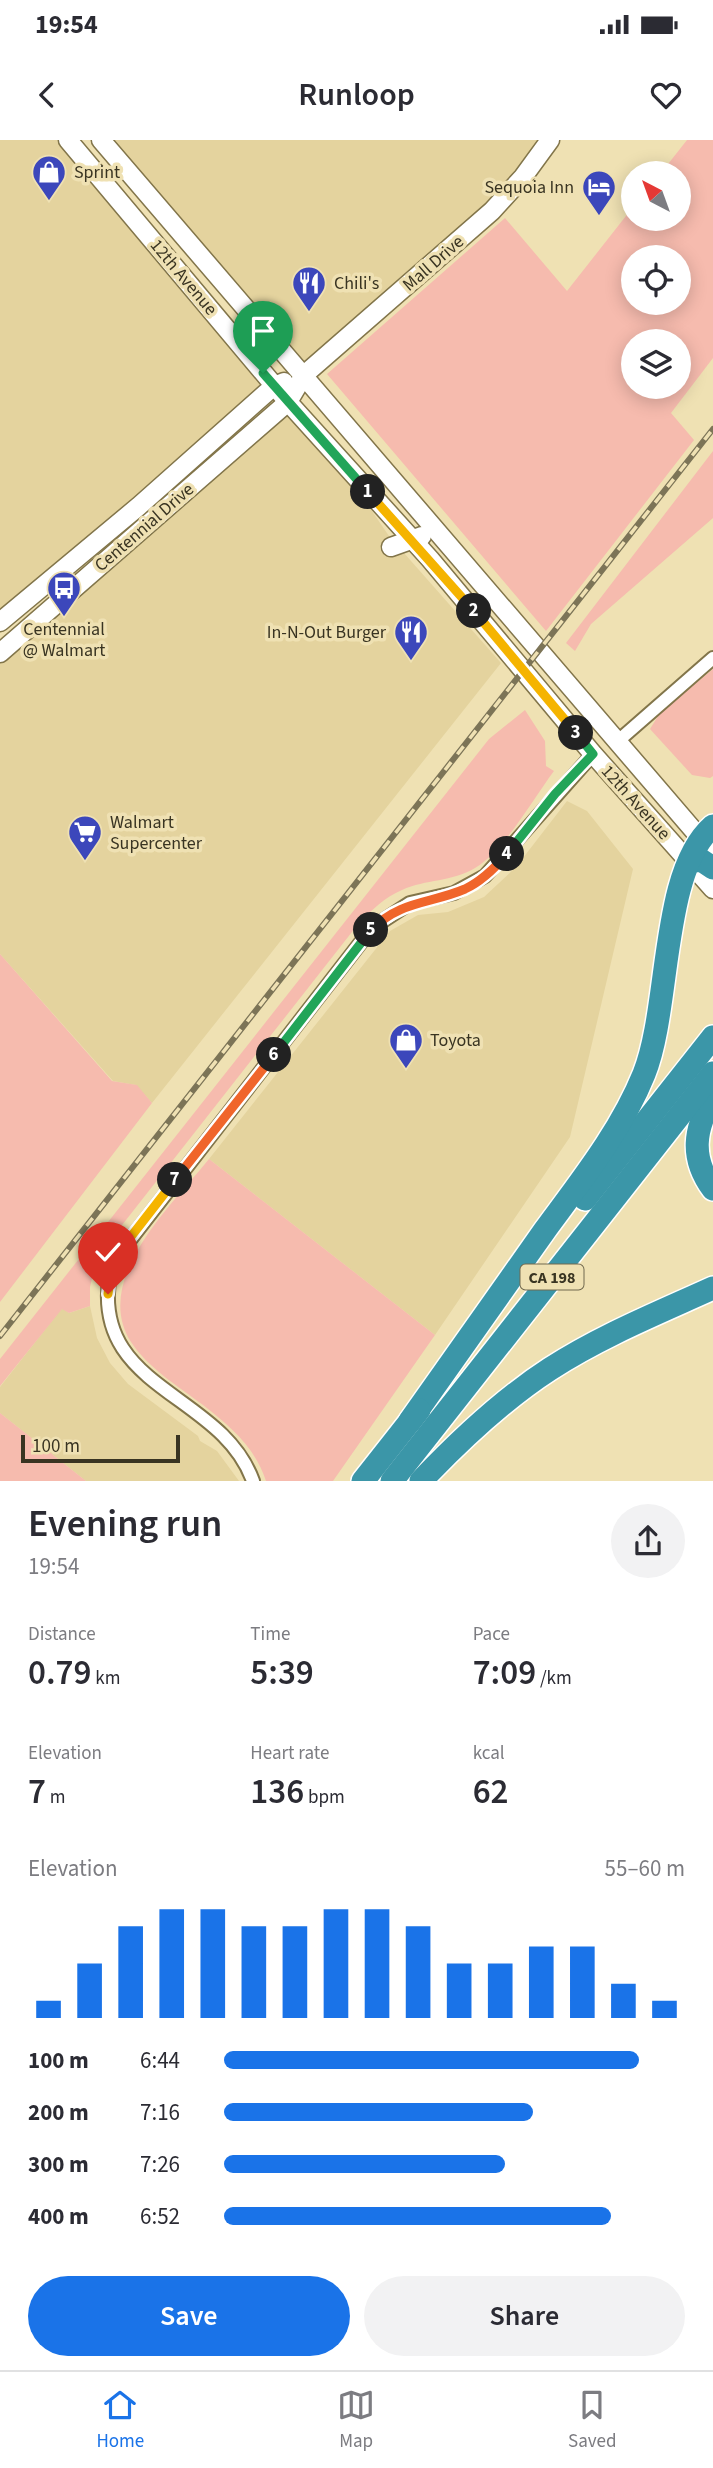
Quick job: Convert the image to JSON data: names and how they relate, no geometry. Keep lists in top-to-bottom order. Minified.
{"streets":{"highway":["CA 198"],"main road":["Mall Drive","12th Avenue","Centennial Drive"]},"crossings":[["Mall Drive","12th Avenue"],["Mall Drive","Centennial Drive"],["12th Avenue","Centennial Drive"]],"places":{"shop":["Sprint","Toyota"],"hotel":["Sequoia Inn"],"restaurant":["Chili's","In-N-Out Burger"],"bus stop":["Centennial @ Walmart"],"supermarket":["Walmart Supercenter"]},"scale_bar":"100 m","north":"top left","page":{"status":"19:54","header":"Runloop","pins":["1","2","3","4","5","6","7"],"scale":"100 m","heading":["Evening run","19:54"],"stats":[["Distance","0.79 km"],["Time","5:39"],["Pace","7:09 /km"],["Elevation","7 m"],["Heart rate","136 bpm"],["kcal","62"]],"chart":["Elevation","55–60 m"],"list":[{"name":"100 m","note":"6:44"},{"name":"200 m","note":"7:16"},{"name":"300 m","note":"7:26"},{"name":"400 m","note":"6:52"}],"buttons":["Save","Share"],"tabs":["Home","Map","Saved"]}}
